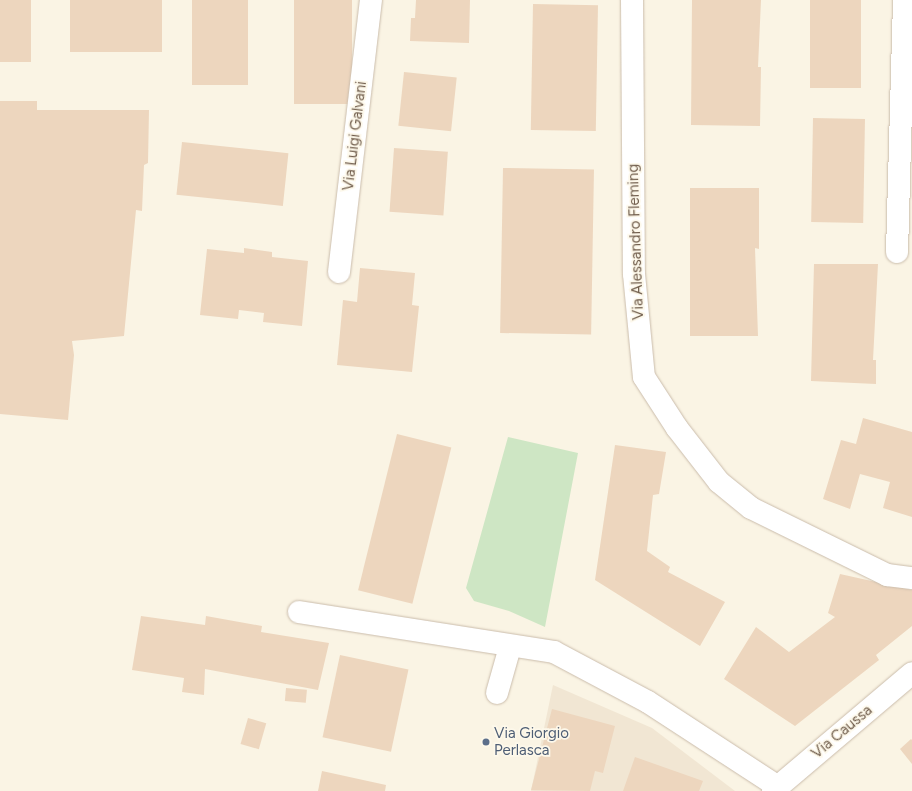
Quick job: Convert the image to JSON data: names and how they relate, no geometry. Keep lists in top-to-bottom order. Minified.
{"streets":{"street":["Via Luigi Galvani","Via Alessandro Fleming","Via Caussa"]},"places":["Via Giorgio Perlasca"]}
